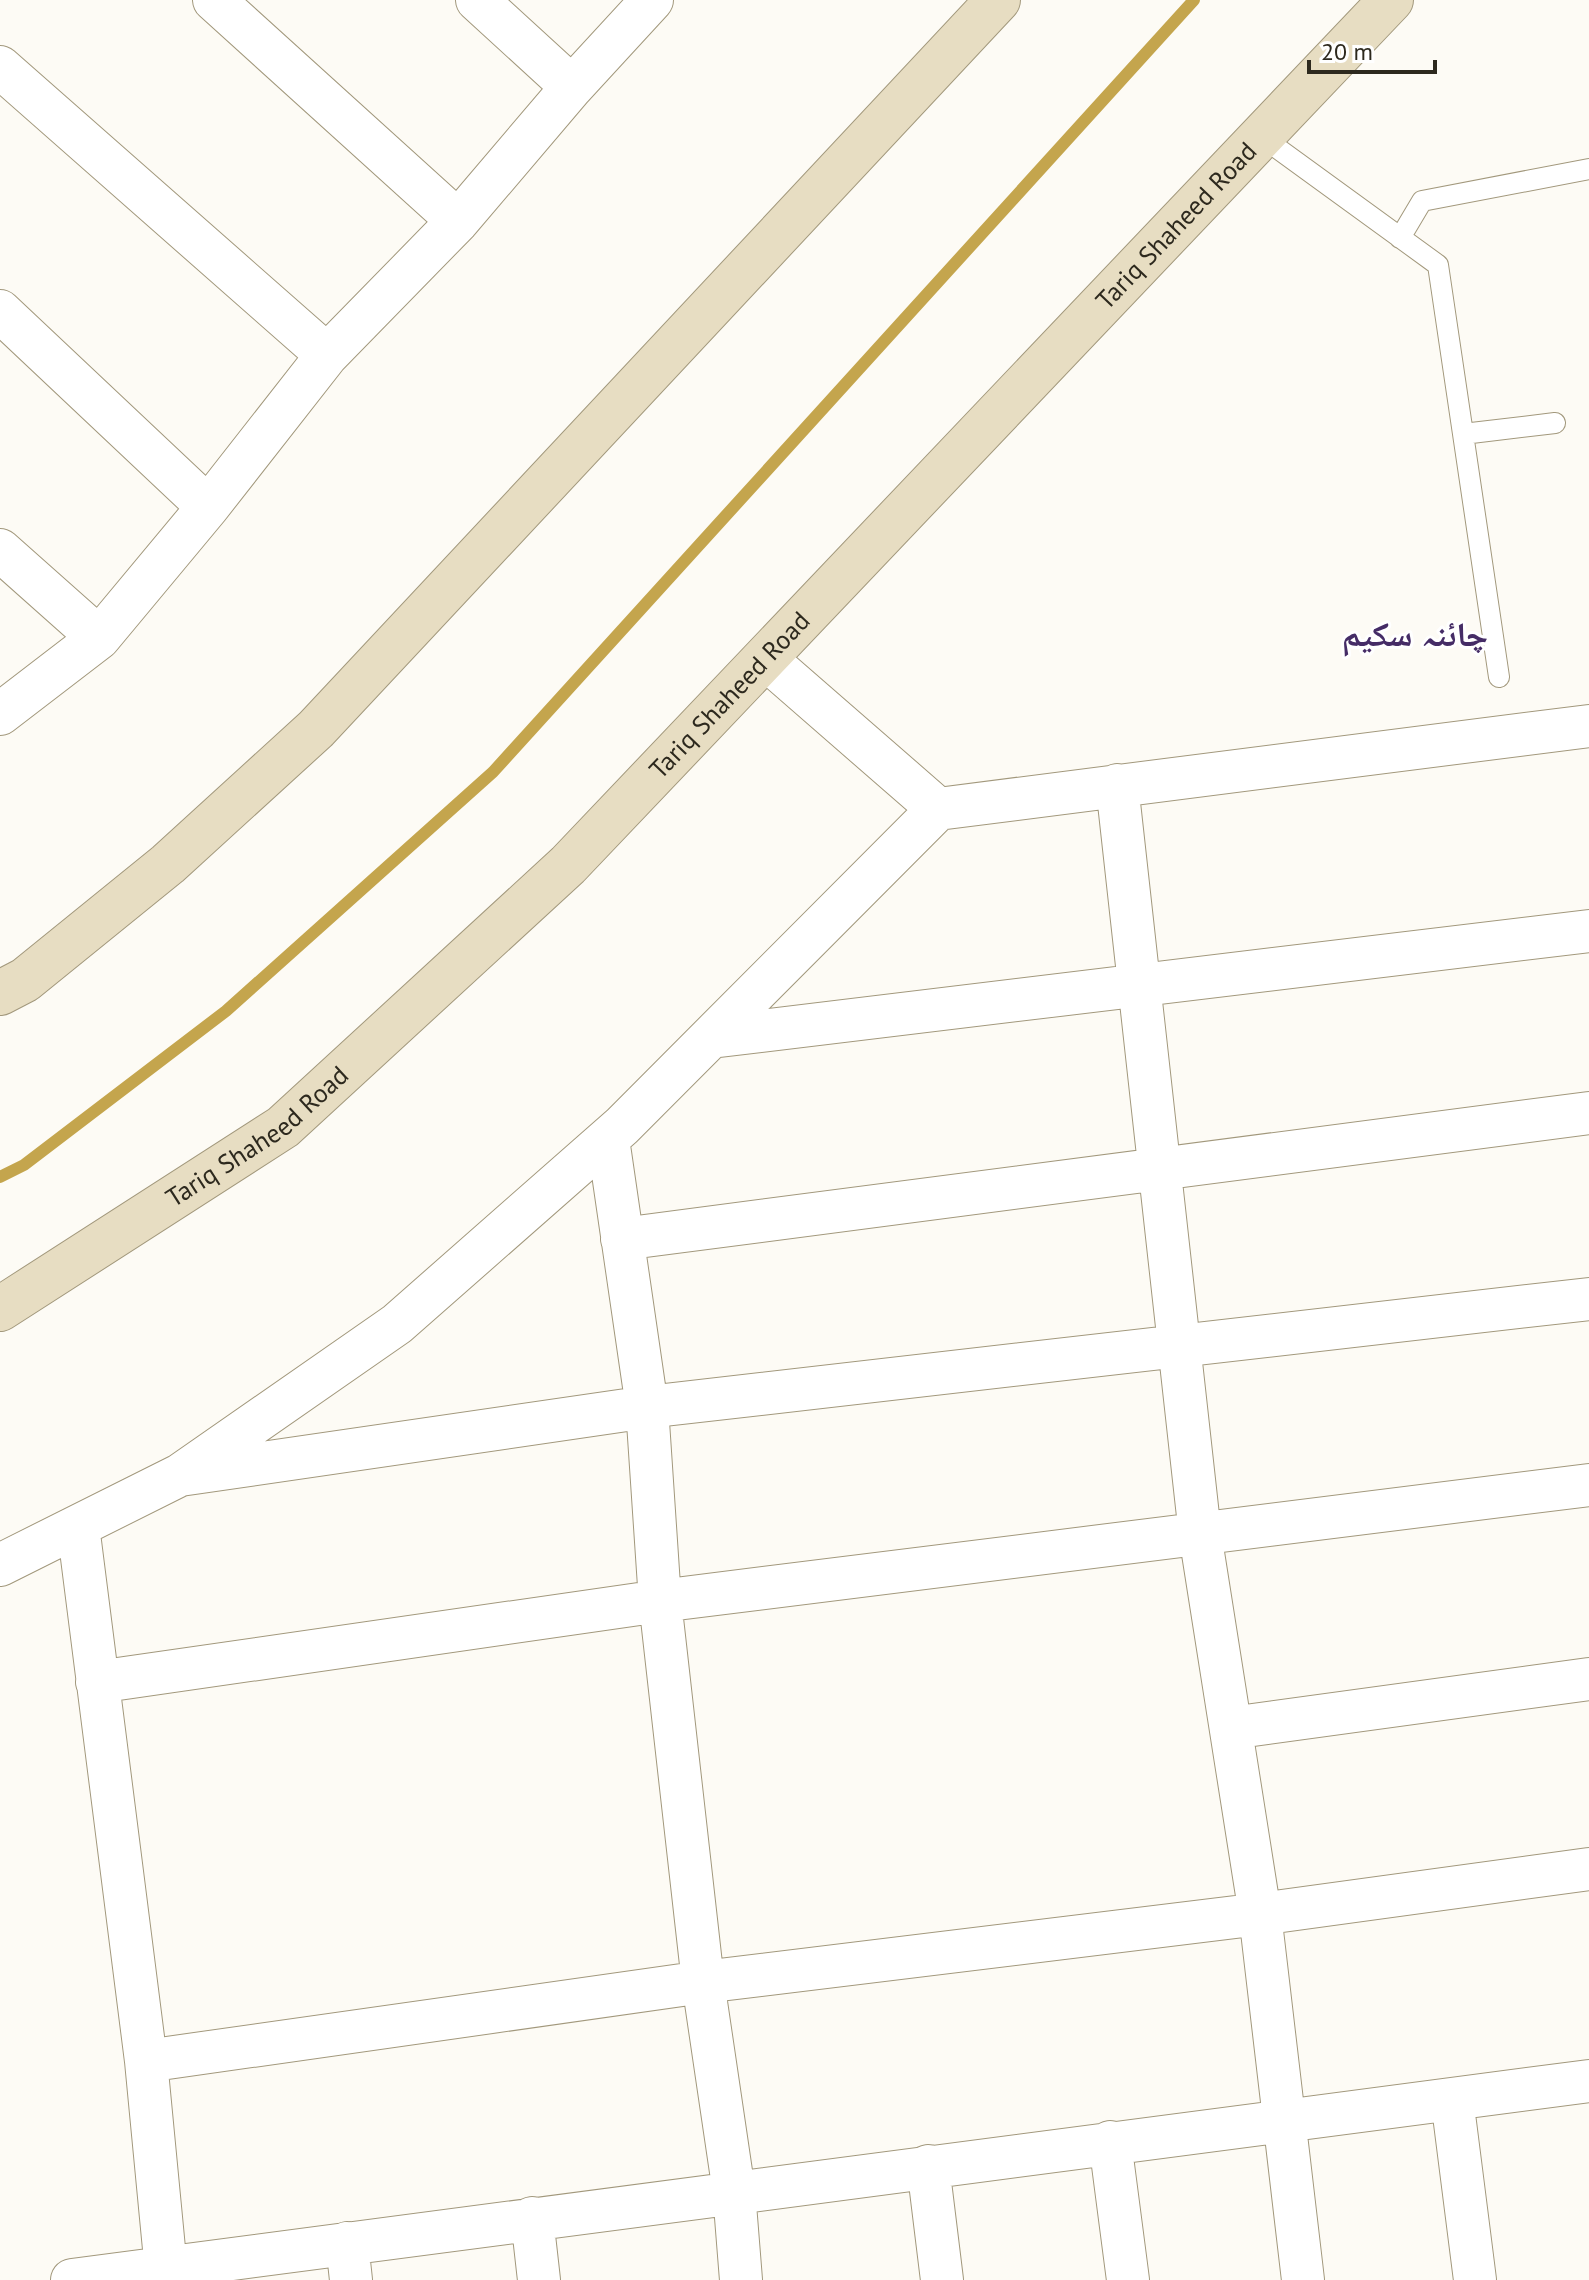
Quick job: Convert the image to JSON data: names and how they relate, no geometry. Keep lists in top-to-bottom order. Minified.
{"streets":{"main road":["Tariq Shaheed Road"]},"districts":["چائنہ سکیم"],"scale_bar":"20 m"}
